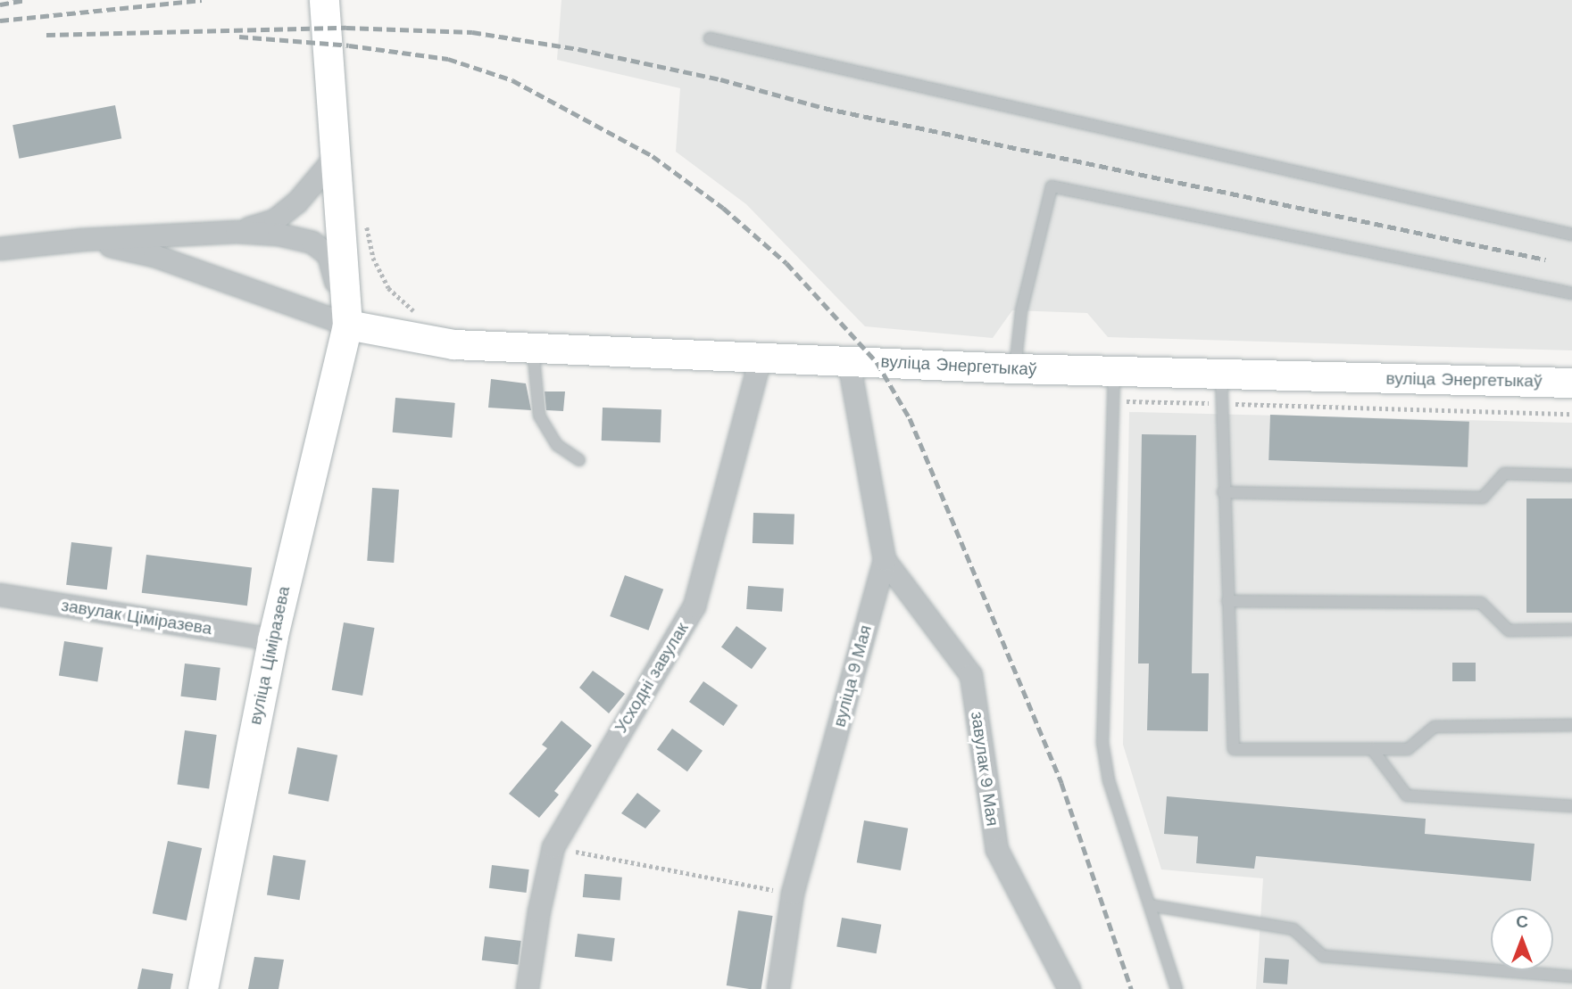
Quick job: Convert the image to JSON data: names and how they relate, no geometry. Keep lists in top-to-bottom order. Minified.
{"streets":{"main road":["вуліца Энергетыкаў","вуліца Ціміразева"],"street":["завулак Ціміразева","вуліца 9 Мая","Усходні завулак","завулак 9 Мая"]},"crossings":[["вуліца Энергетыкаў","вуліца Ціміразева"],["вуліца Энергетыкаў","вуліца 9 Мая"],["вуліца Энергетыкаў","Усходні завулак"],["завулак Ціміразева","вуліца Ціміразева"],["вуліца 9 Мая","завулак 9 Мая"]],"north":"top"}
